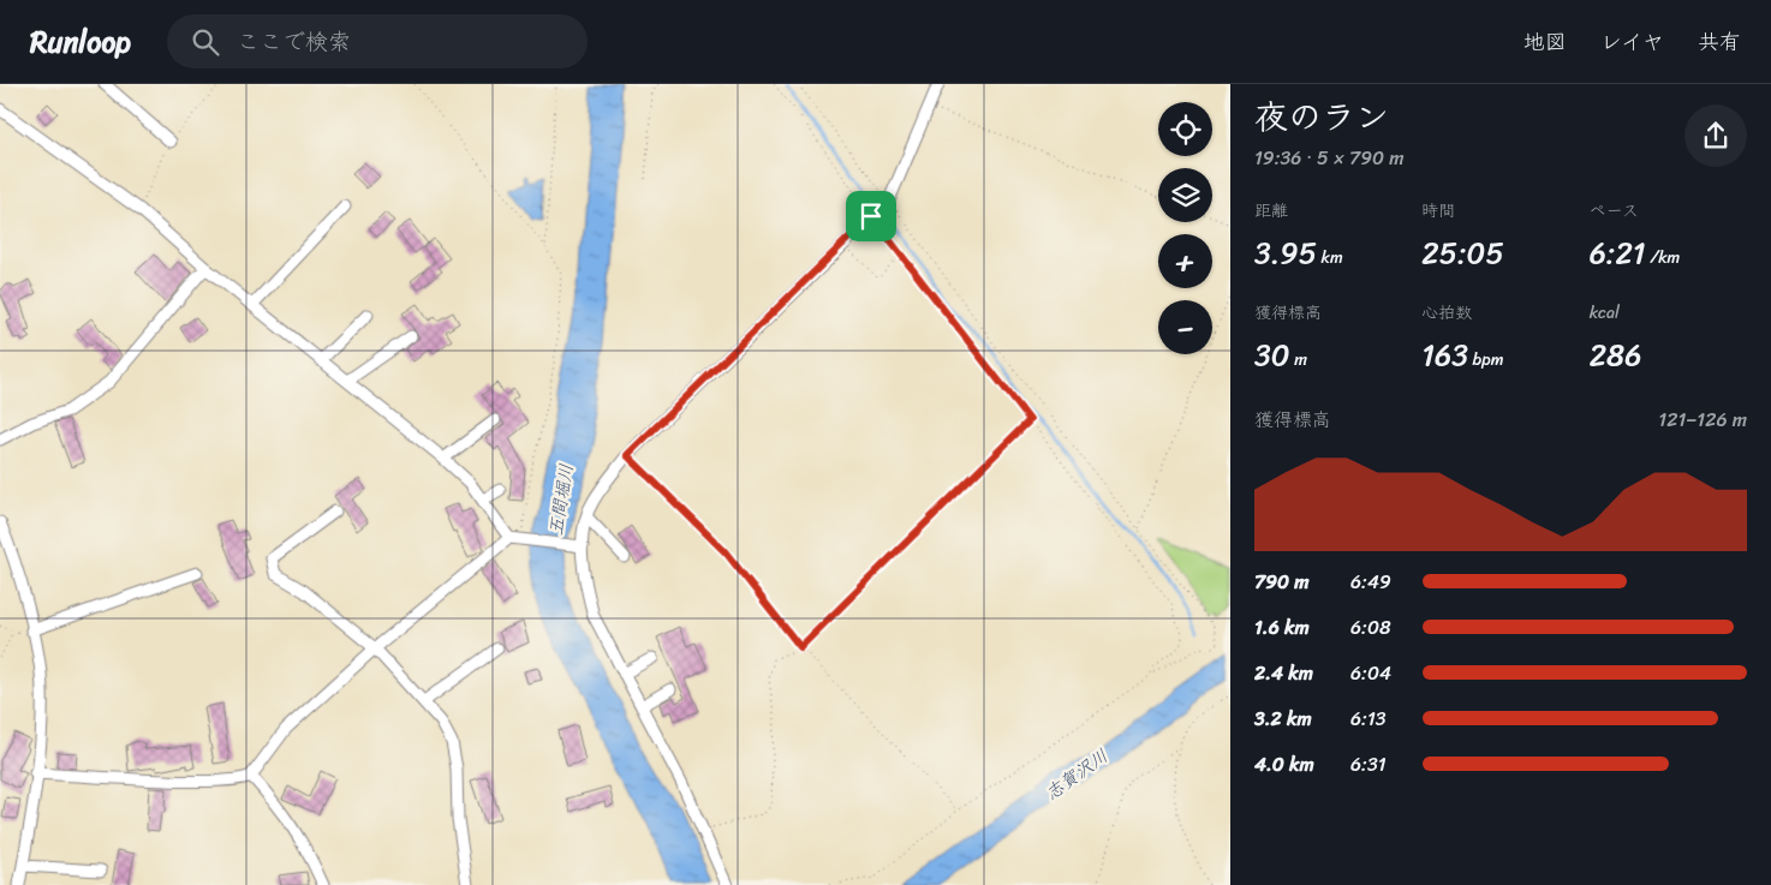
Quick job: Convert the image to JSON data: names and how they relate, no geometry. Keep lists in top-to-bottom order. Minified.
{"water":["五間堀川","志賀沢川"],"page":{"header":"Runloop","search":"ここで検索","nav":["地図","レイヤ","共有"],"heading":["夜のラン","19:36 · 5 × 790 m"],"map_buttons":["+","−"],"stats":[["距離","3.95 km"],["時間","25:05"],["ペース","6:21 /km"],["獲得標高","30 m"],["心拍数","163 bpm"],["kcal","286"]],"chart":["獲得標高","121–126 m"],"list":[{"name":"790 m","note":"6:49"},{"name":"1.6 km","note":"6:08"},{"name":"2.4 km","note":"6:04"},{"name":"3.2 km","note":"6:13"},{"name":"4.0 km","note":"6:31"}]}}
